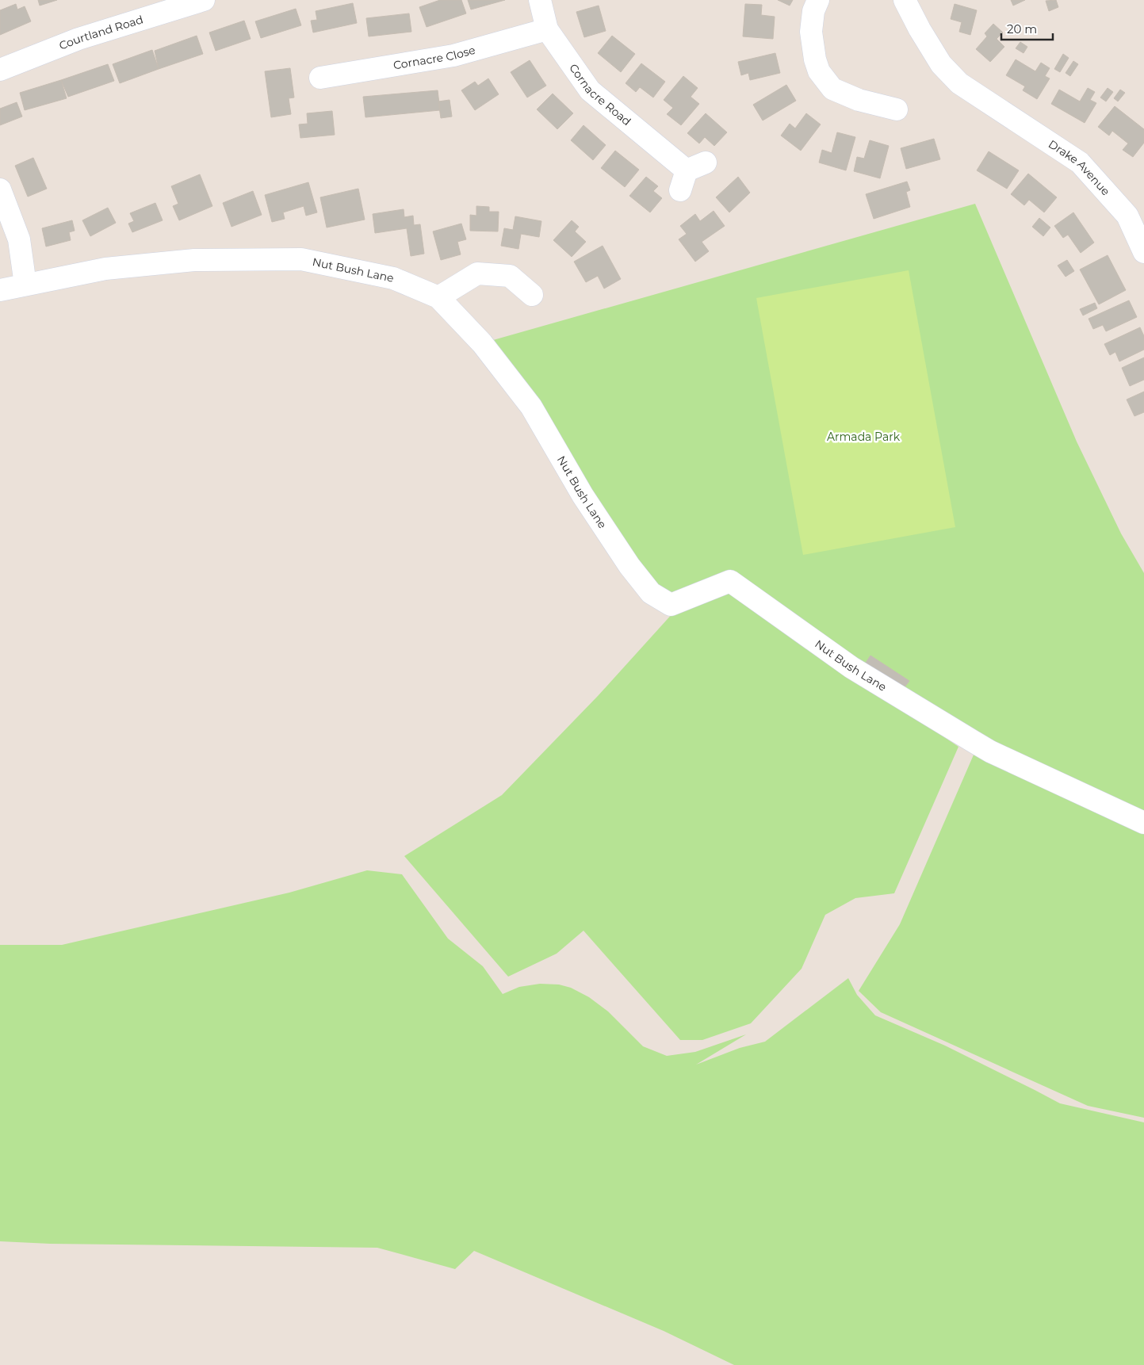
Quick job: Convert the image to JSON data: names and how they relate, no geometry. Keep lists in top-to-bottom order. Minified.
{"streets":{"street":["Courtland Road","Cornacre Close","Cornacre Road","Drake Avenue","Nut Bush Lane"]},"crossings":[["Cornacre Close","Cornacre Road"]],"parks":["Armada Park"],"scale_bar":"20 m"}
